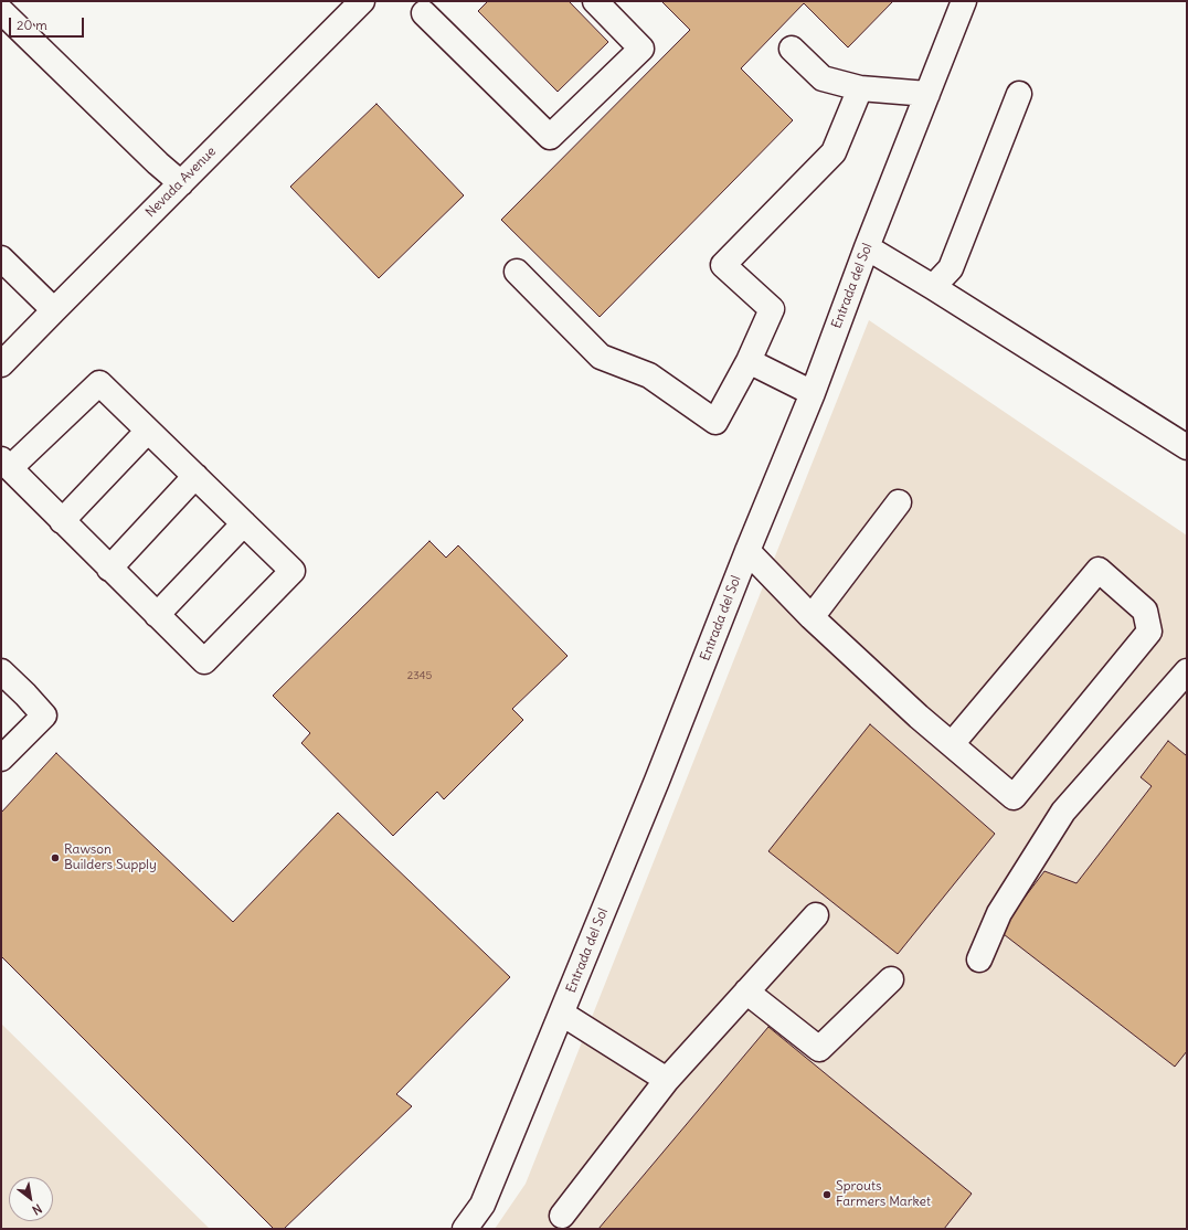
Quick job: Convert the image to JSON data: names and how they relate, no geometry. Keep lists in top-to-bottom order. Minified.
{"streets":{"street":["Nevada Avenue","Entrada del Sol"]},"places":["Rawson Builders Supply","Sprouts Farmers Market"],"house_numbers":["2345"],"scale_bar":"20 m","north":"bottom right"}
